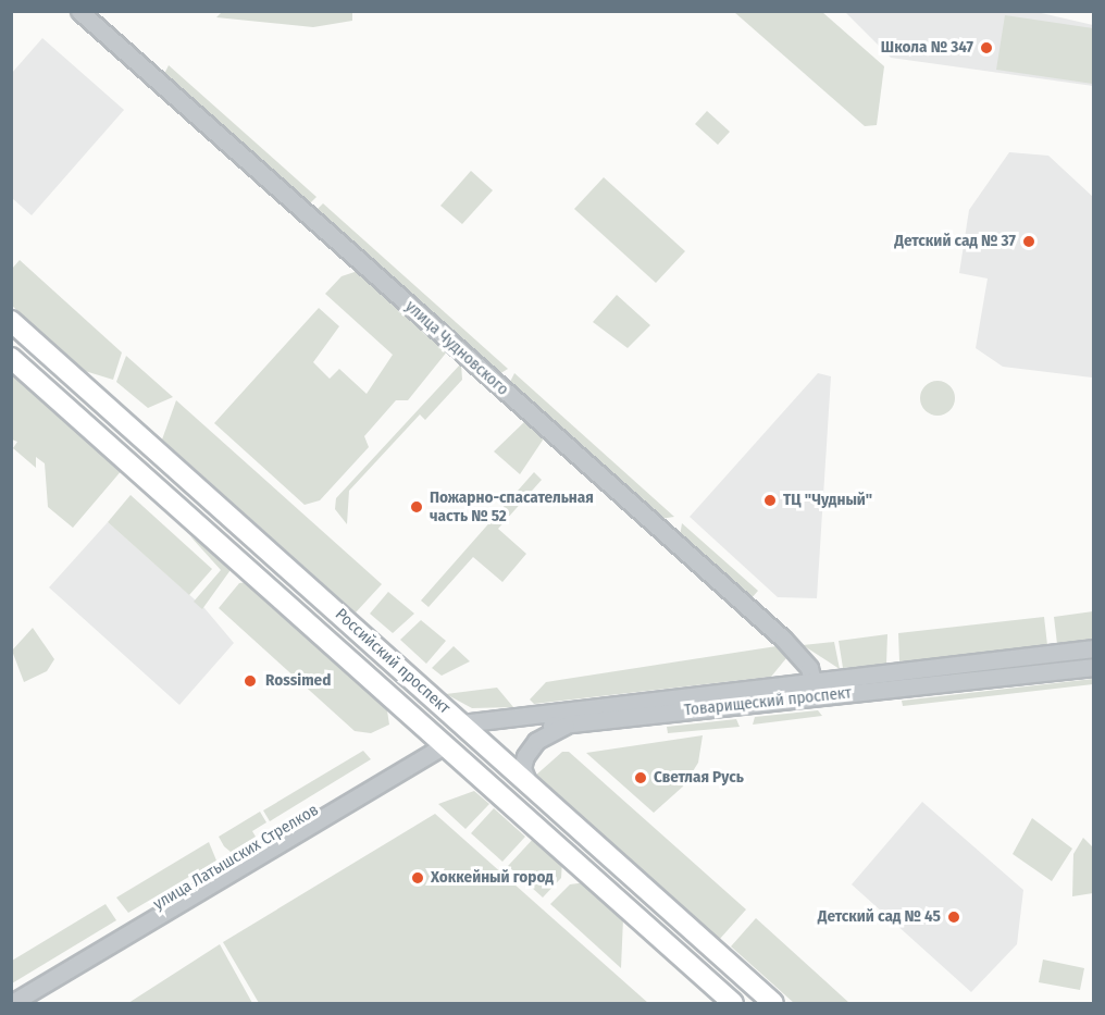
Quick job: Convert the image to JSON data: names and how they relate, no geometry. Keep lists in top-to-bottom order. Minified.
{"streets":{"main road":["Российский проспект","улица Латышских Стрелков"],"street":["улица Чудновского","Товарищеский проспект"]},"crossings":[["улица Чудновского","Товарищеский проспект"],["Российский проспект","Товарищеский проспект"],["Российский проспект","улица Латышских Стрелков"],["Товарищеский проспект","улица Латышских Стрелков"]],"places":["Школа № 347","Детский сад № 37","ТЦ \"Чудный\"","Пожарно-спасательная часть № 52","Rossimed","Светлая Русь","Хоккейный город","Детский сад № 45"]}
